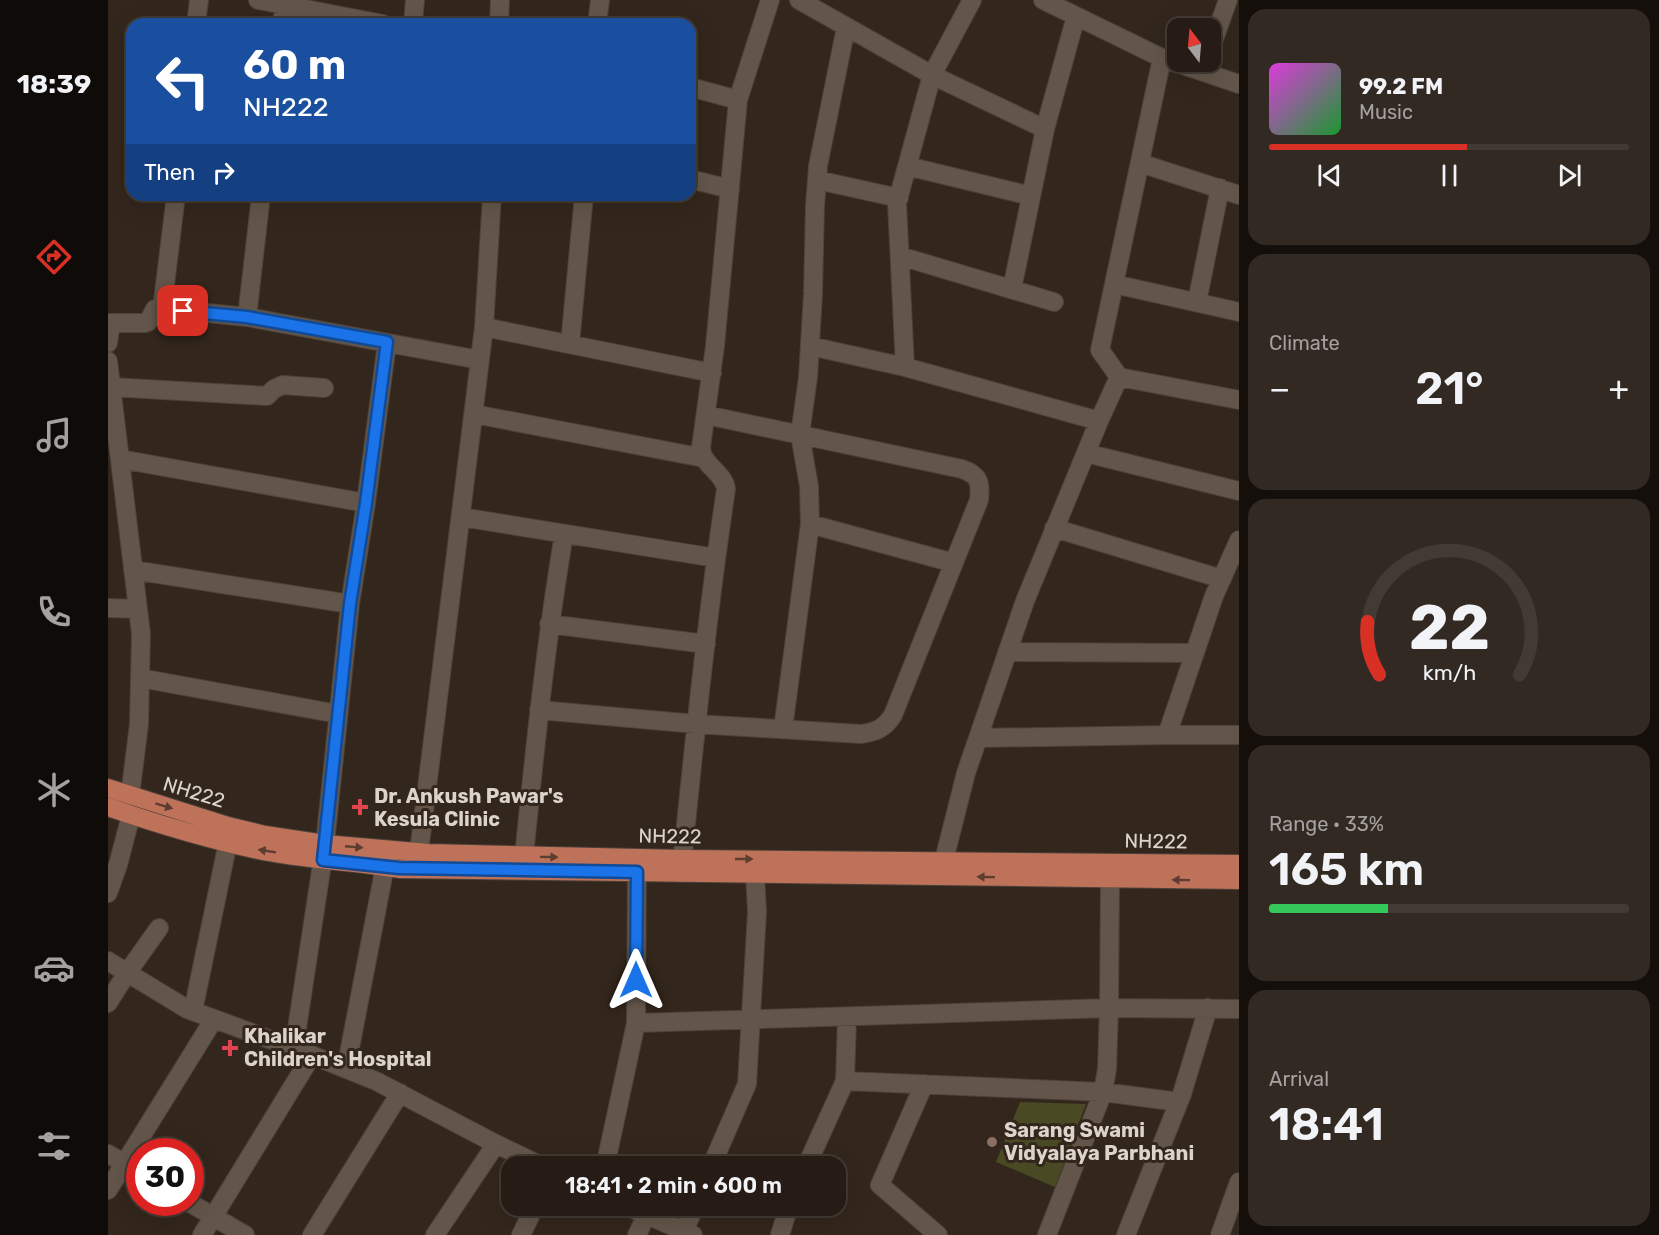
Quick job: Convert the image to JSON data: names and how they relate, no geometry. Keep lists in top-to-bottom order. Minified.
{"streets":{"highway":["NH222"]},"places":{"health":["Dr. Ankush Pawar's Kesula Clinic","Khalikar Children's Hospital"],"other":["Sarang Swami Vidyalaya Parbhani"]},"north":"top","page":{"tabs":"18:39","turn":["60 m","NH222"],"song":["99.2 FM","Music"],"then":"Then","tile":["Climate",["Range · 33%","165 km"],["Arrival","18:41"]],"heat":["−","21°","+"],"limit":"30","trip":"18:41 · 2 min · 600 m","gauge":["22","km/h"]}}
